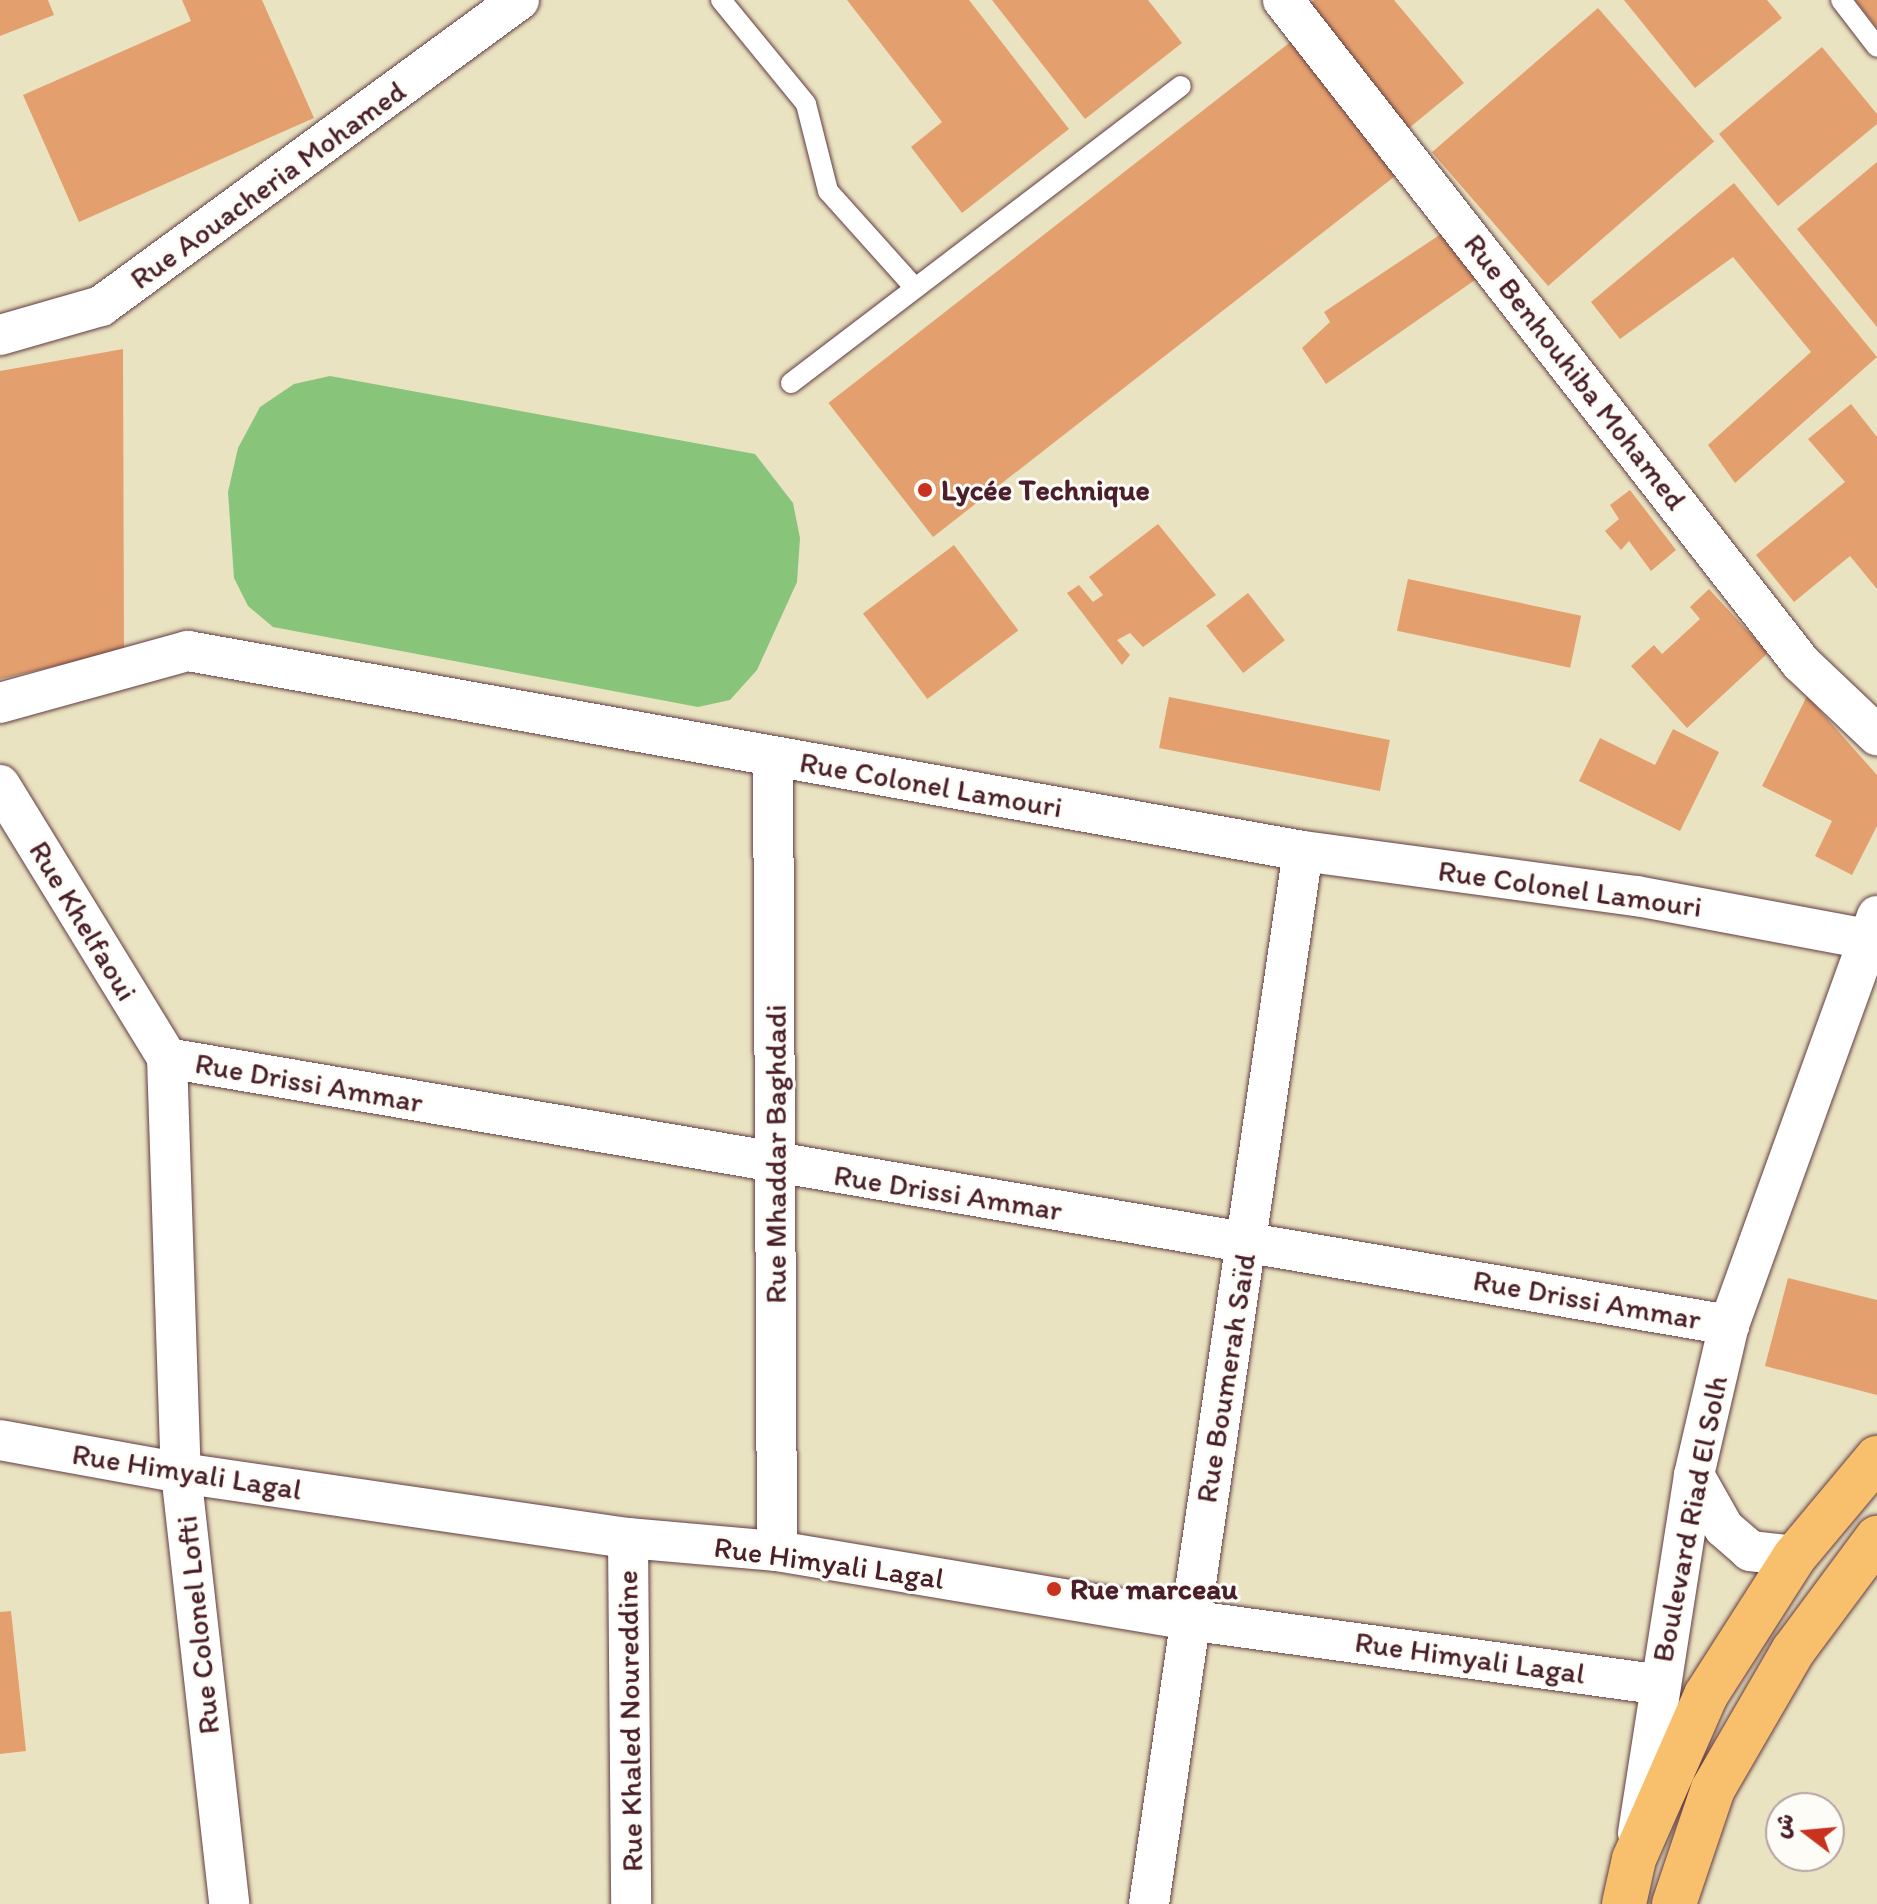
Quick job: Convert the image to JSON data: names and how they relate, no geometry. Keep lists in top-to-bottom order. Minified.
{"streets":{"street":["Rue Aouacheria Mohamed","Rue Benhouhiba Mohamed","Rue Colonel Lamouri","Rue Khelfaoui","Rue Drissi Ammar","Rue Mhaddar Baghdadi","Rue Boumerah Saïd","Rue Himyali Lagal","Boulevard Riad El Solh","Rue Colonel Lofti","Rue Khaled Noureddine"]},"crossings":[["Rue Colonel Lamouri","Rue Mhaddar Baghdadi"],["Rue Colonel Lamouri","Rue Boumerah Saïd"],["Rue Colonel Lamouri","Boulevard Riad El Solh"],["Rue Khelfaoui","Rue Drissi Ammar"],["Rue Khelfaoui","Rue Colonel Lofti"],["Rue Drissi Ammar","Rue Mhaddar Baghdadi"],["Rue Drissi Ammar","Rue Boumerah Saïd"],["Rue Drissi Ammar","Boulevard Riad El Solh"],["Rue Drissi Ammar","Rue Colonel Lofti"],["Rue Mhaddar Baghdadi","Rue Himyali Lagal"],["Rue Boumerah Saïd","Rue Himyali Lagal"],["Rue Himyali Lagal","Boulevard Riad El Solh"],["Rue Himyali Lagal","Rue Colonel Lofti"],["Rue Himyali Lagal","Rue Khaled Noureddine"]],"places":["Lycée Technique","Rue marceau"],"north":"left"}
